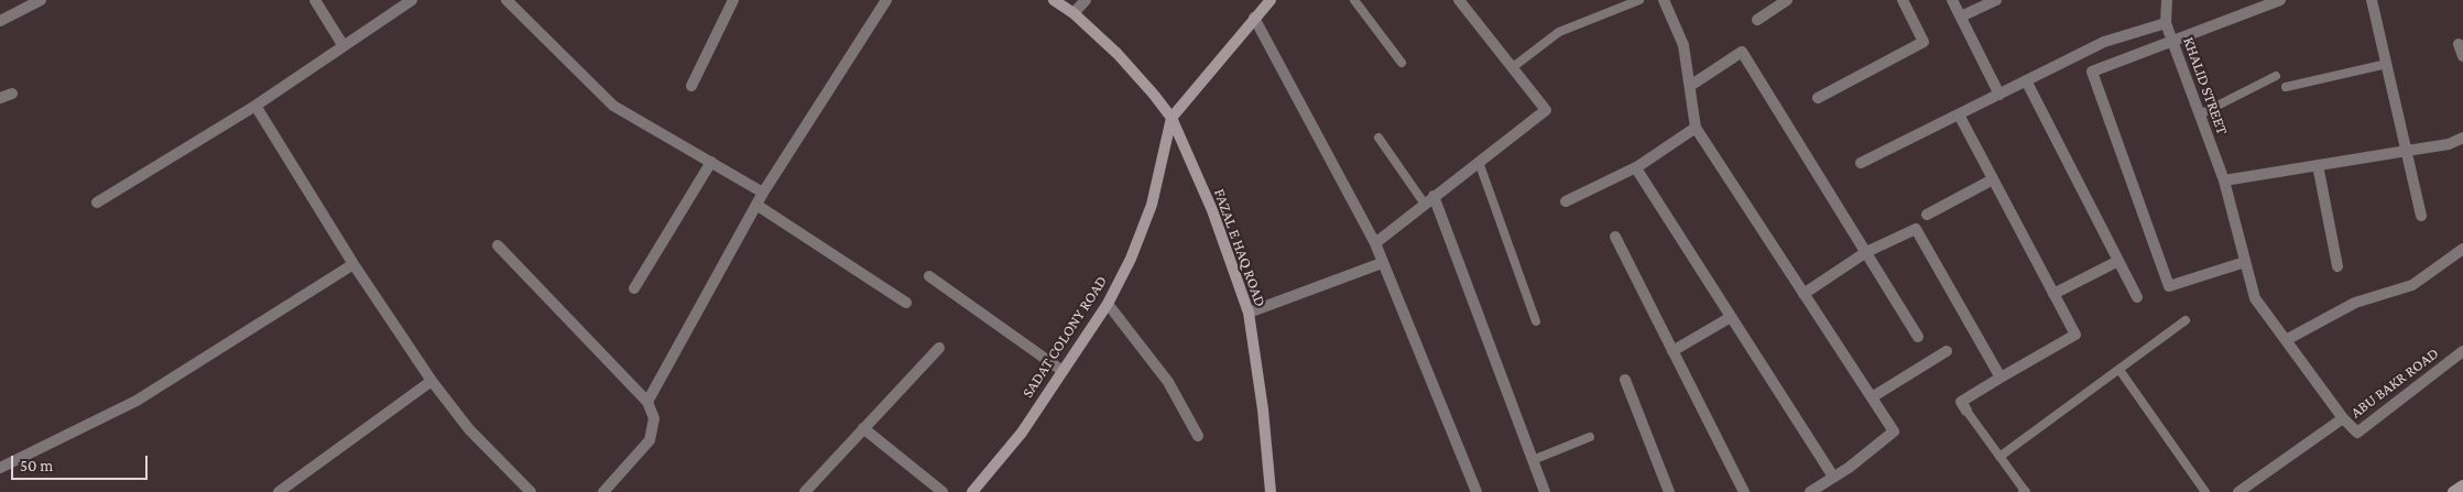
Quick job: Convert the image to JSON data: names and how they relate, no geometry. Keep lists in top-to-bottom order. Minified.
{"streets":{"street":["KHALID STREET","FAZAL E HAQ ROAD","SADAT COLONY ROAD","ABU BAKR ROAD"]},"crossings":[["FAZAL E HAQ ROAD","SADAT COLONY ROAD"]],"scale_bar":"50 m"}
